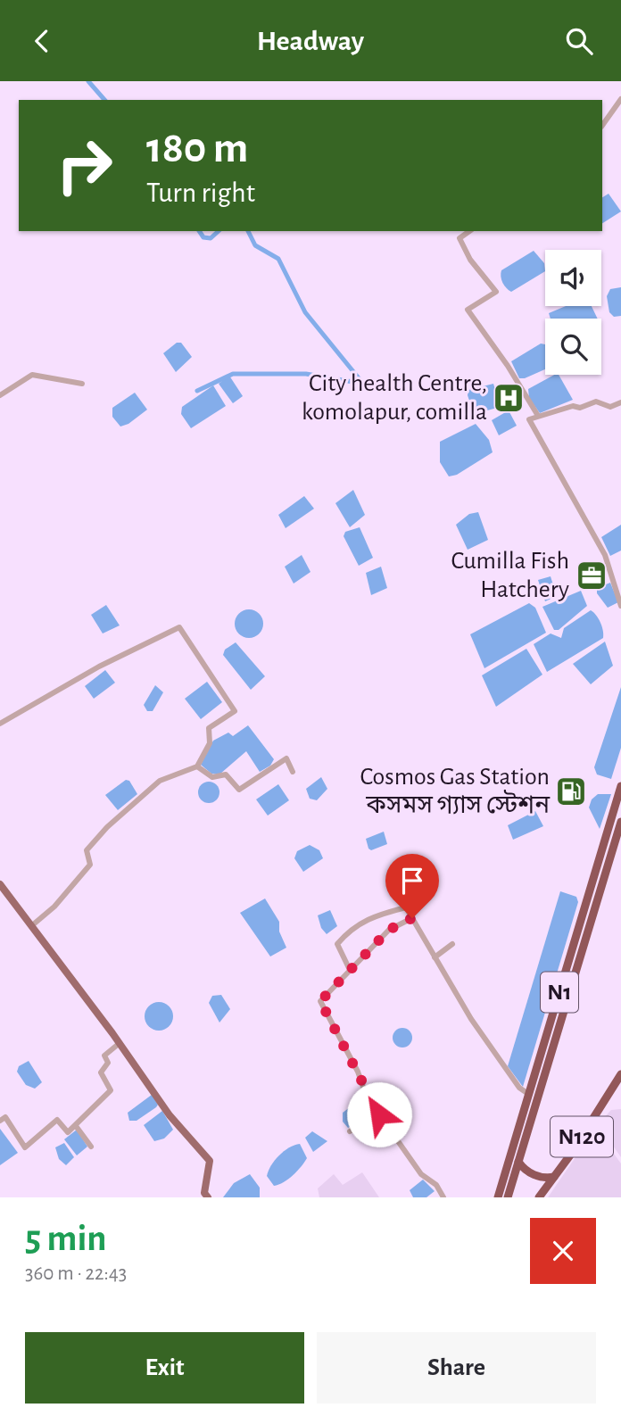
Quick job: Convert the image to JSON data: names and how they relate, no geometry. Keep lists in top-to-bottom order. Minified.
{"streets":{"highway":["N1","N120"]},"crossings":[["N1","N120"]],"places":{"hospital":["City health Centre, komolapur, comilla"],"office":["Cumilla Fish Hatchery"],"fuel station":["Cosmos Gas Station কসমস গ্যাস স্টেশন"]},"page":{"header":"Headway","turn":["180 m","Turn right"],"heading":["5 min","360 m · 22:43"],"buttons":["Exit","Share"]}}
